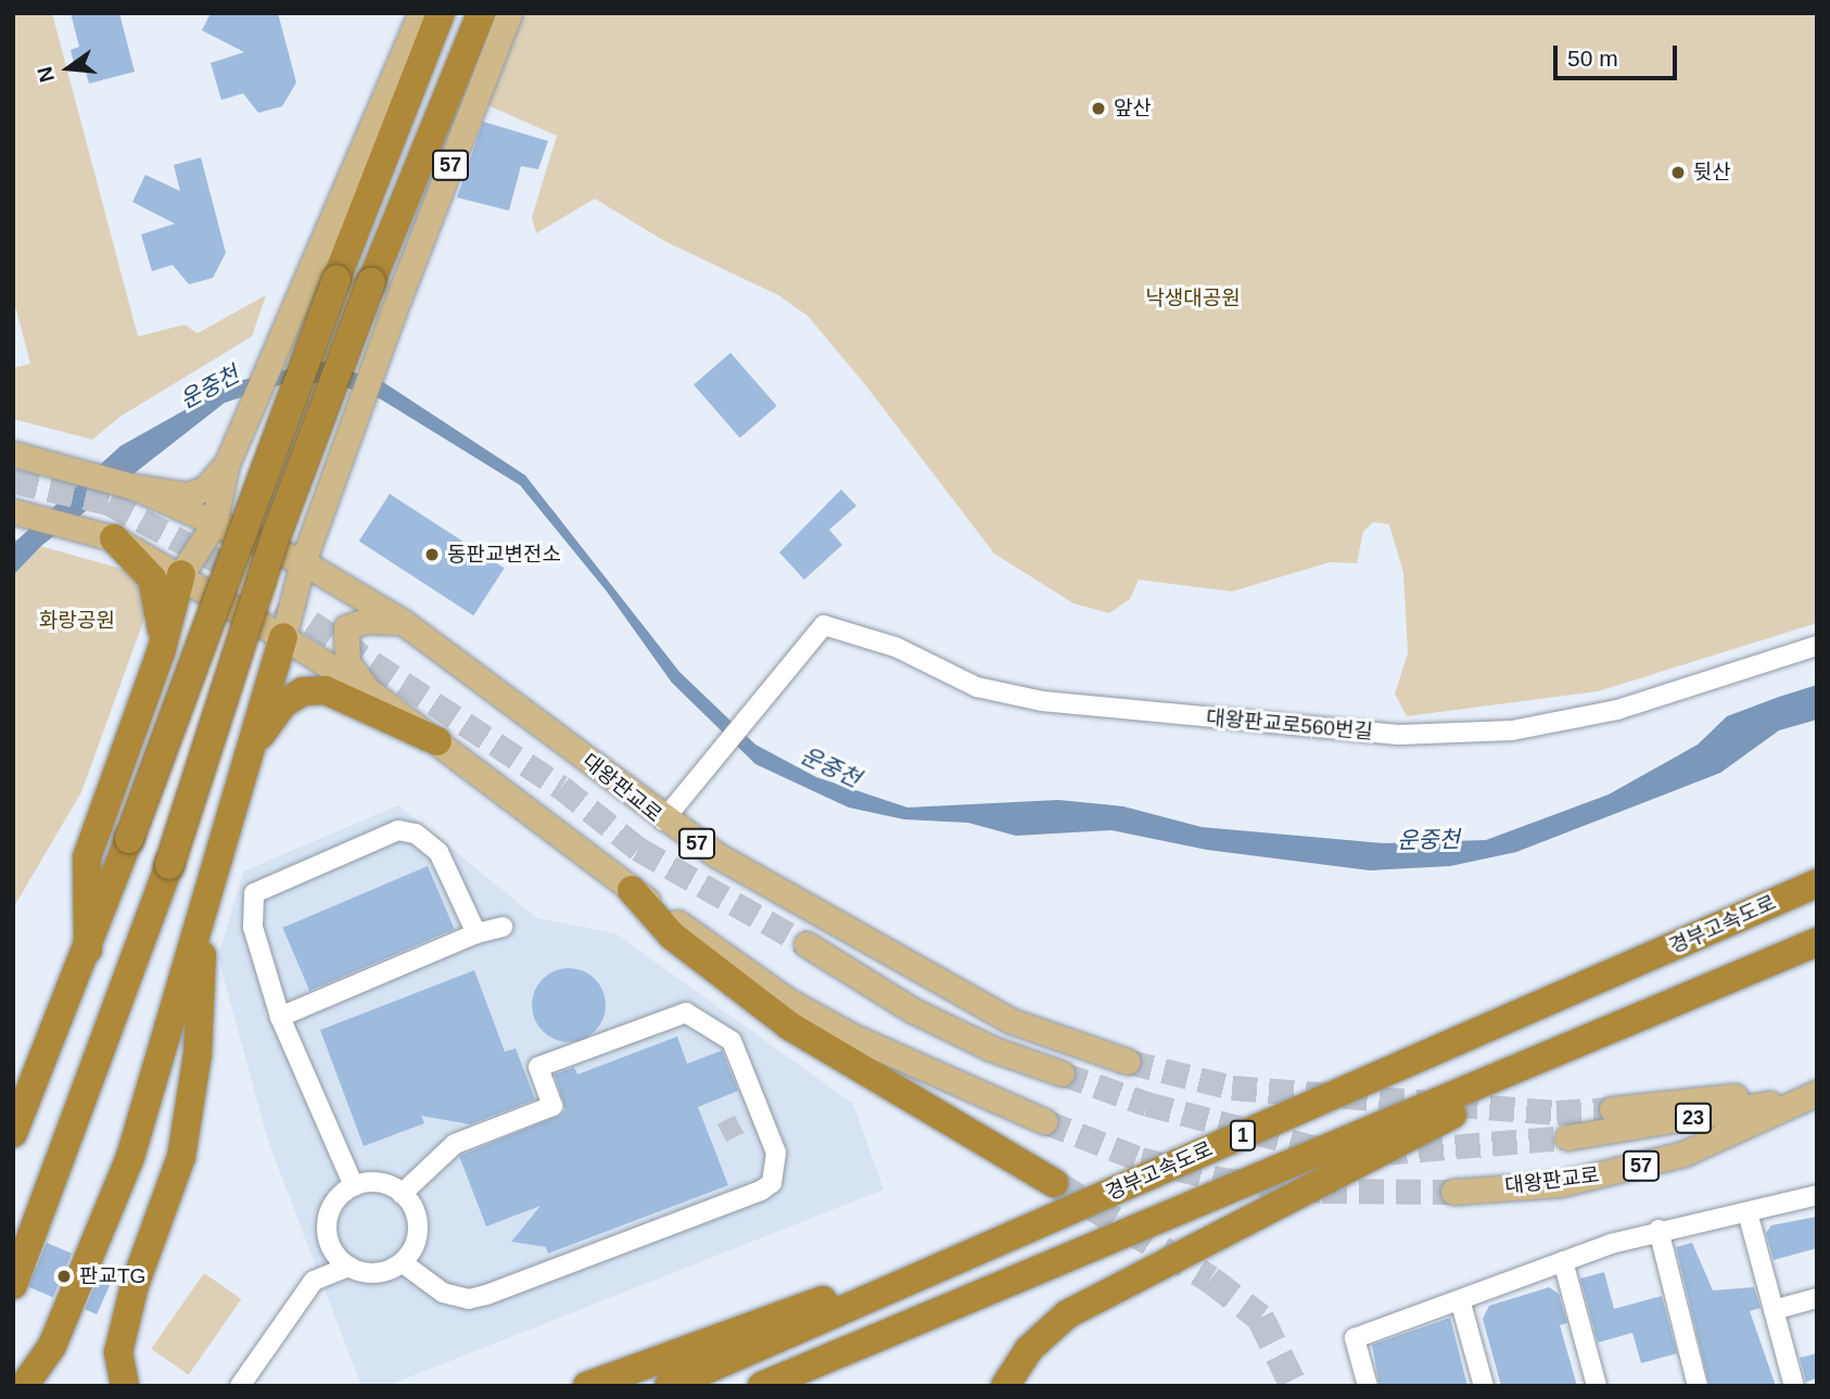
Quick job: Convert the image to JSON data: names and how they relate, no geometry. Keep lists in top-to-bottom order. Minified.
{"streets":{"highway":["경부고속도로","1"],"main road":["57","대왕판교로","23"],"street":["대왕판교로560번길"]},"crossings":[["57","대왕판교로"],["대왕판교로560번길","대왕판교로"]],"water":["운중천"],"parks":["낙생대공원","화랑공원"],"places":["앞산","뒷산","동판교변전소","판교TG"],"scale_bar":"50 m","north":"left"}
